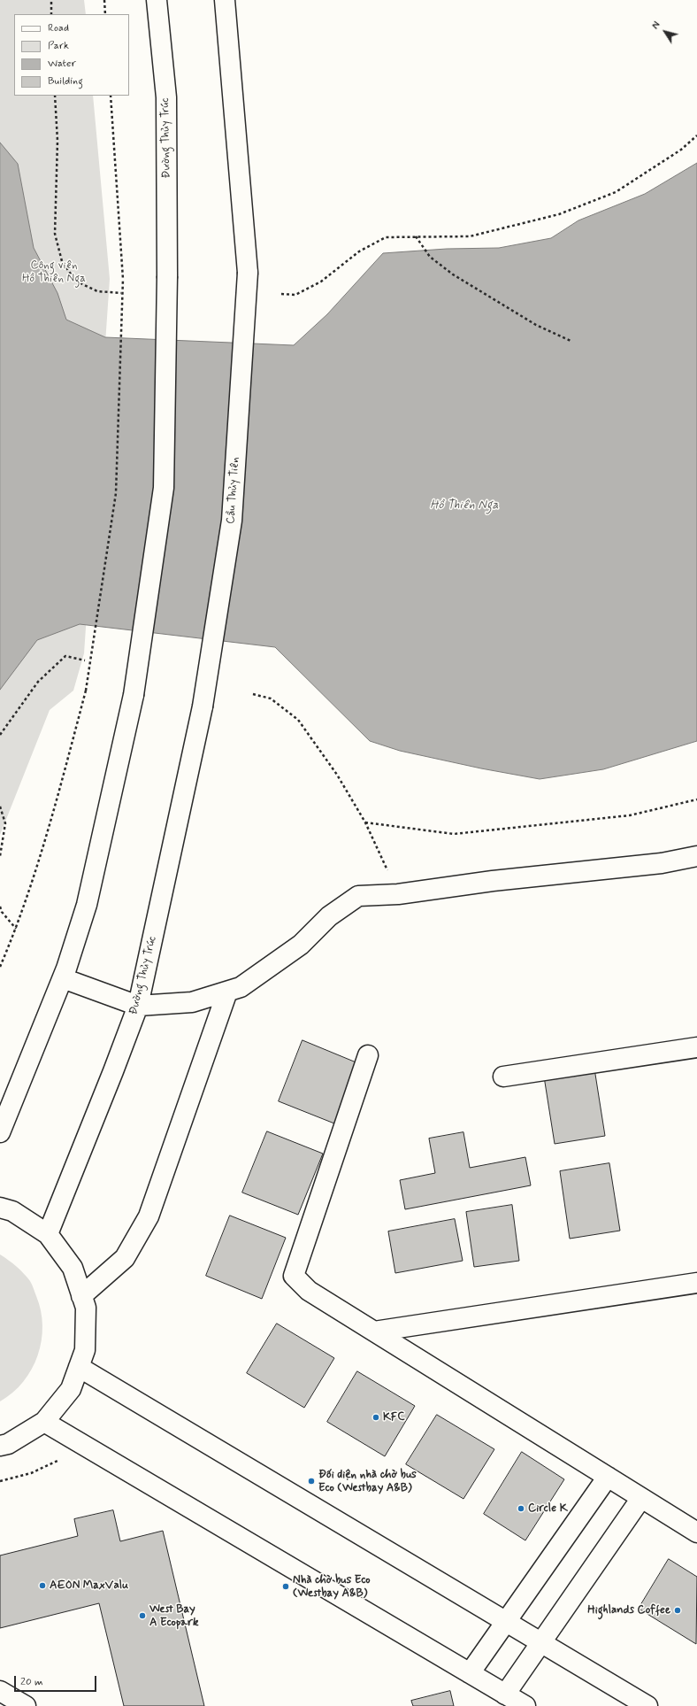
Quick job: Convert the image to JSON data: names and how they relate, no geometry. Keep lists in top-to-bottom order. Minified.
{"streets":{"street":["Đường Thủy Trúc","Cầu Thủy Tiên"]},"crossings":[["Đường Thủy Trúc","Cầu Thủy Tiên"]],"water":["Hồ Thiên Nga"],"parks":["Công viên Hồ Thiên Nga"],"places":["KFC","Đối diện nhà chờ bus Eco (Westbay A&B)","Circle K","AEON MaxValu","Nhà chờ bus Eco (Westbay A&B)","Highlands Coffee","West Bay A Ecopark"],"legend":["Road","Park","Water","Building"],"scale_bar":"20 m","north":"top left"}
